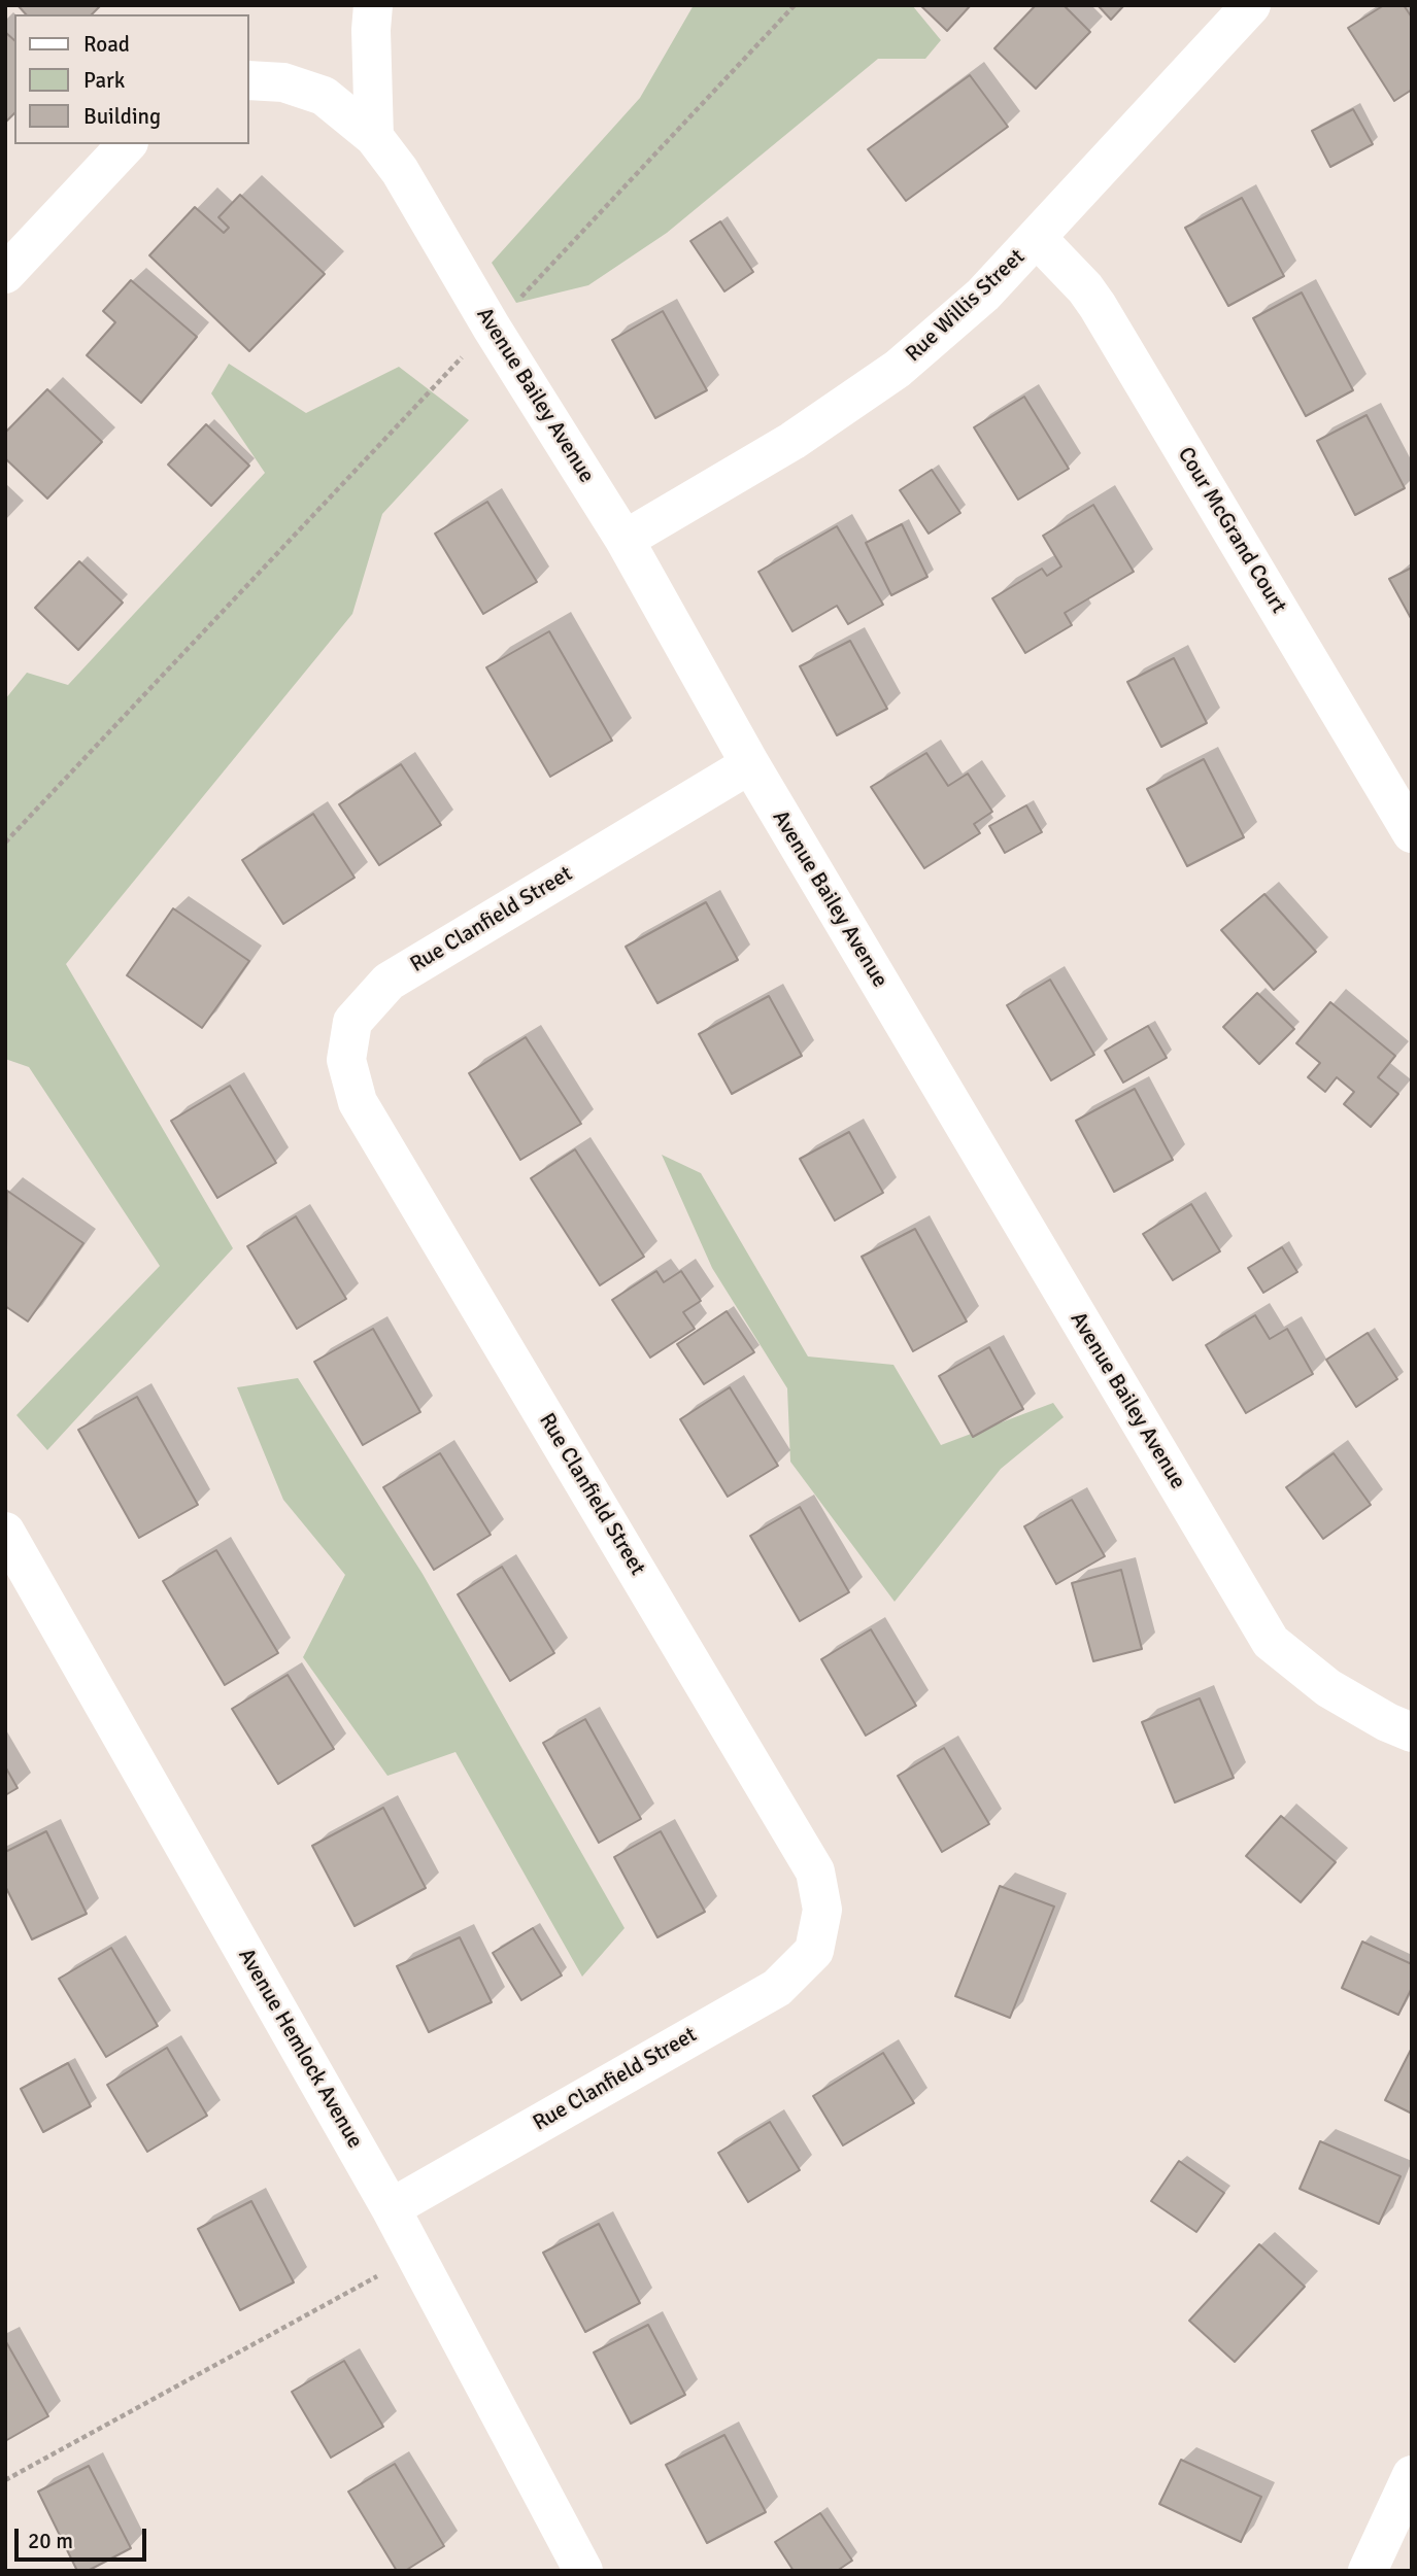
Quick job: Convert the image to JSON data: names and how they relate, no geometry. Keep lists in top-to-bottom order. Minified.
{"streets":{"street":["Rue Willis Street","Avenue Bailey Avenue","Cour McGrand Court","Rue Clanfield Street","Avenue Hemlock Avenue"]},"crossings":[["Rue Willis Street","Avenue Bailey Avenue"],["Rue Willis Street","Cour McGrand Court"],["Avenue Bailey Avenue","Rue Clanfield Street"],["Rue Clanfield Street","Avenue Hemlock Avenue"]],"legend":["Road","Park","Building"],"scale_bar":"20 m"}
